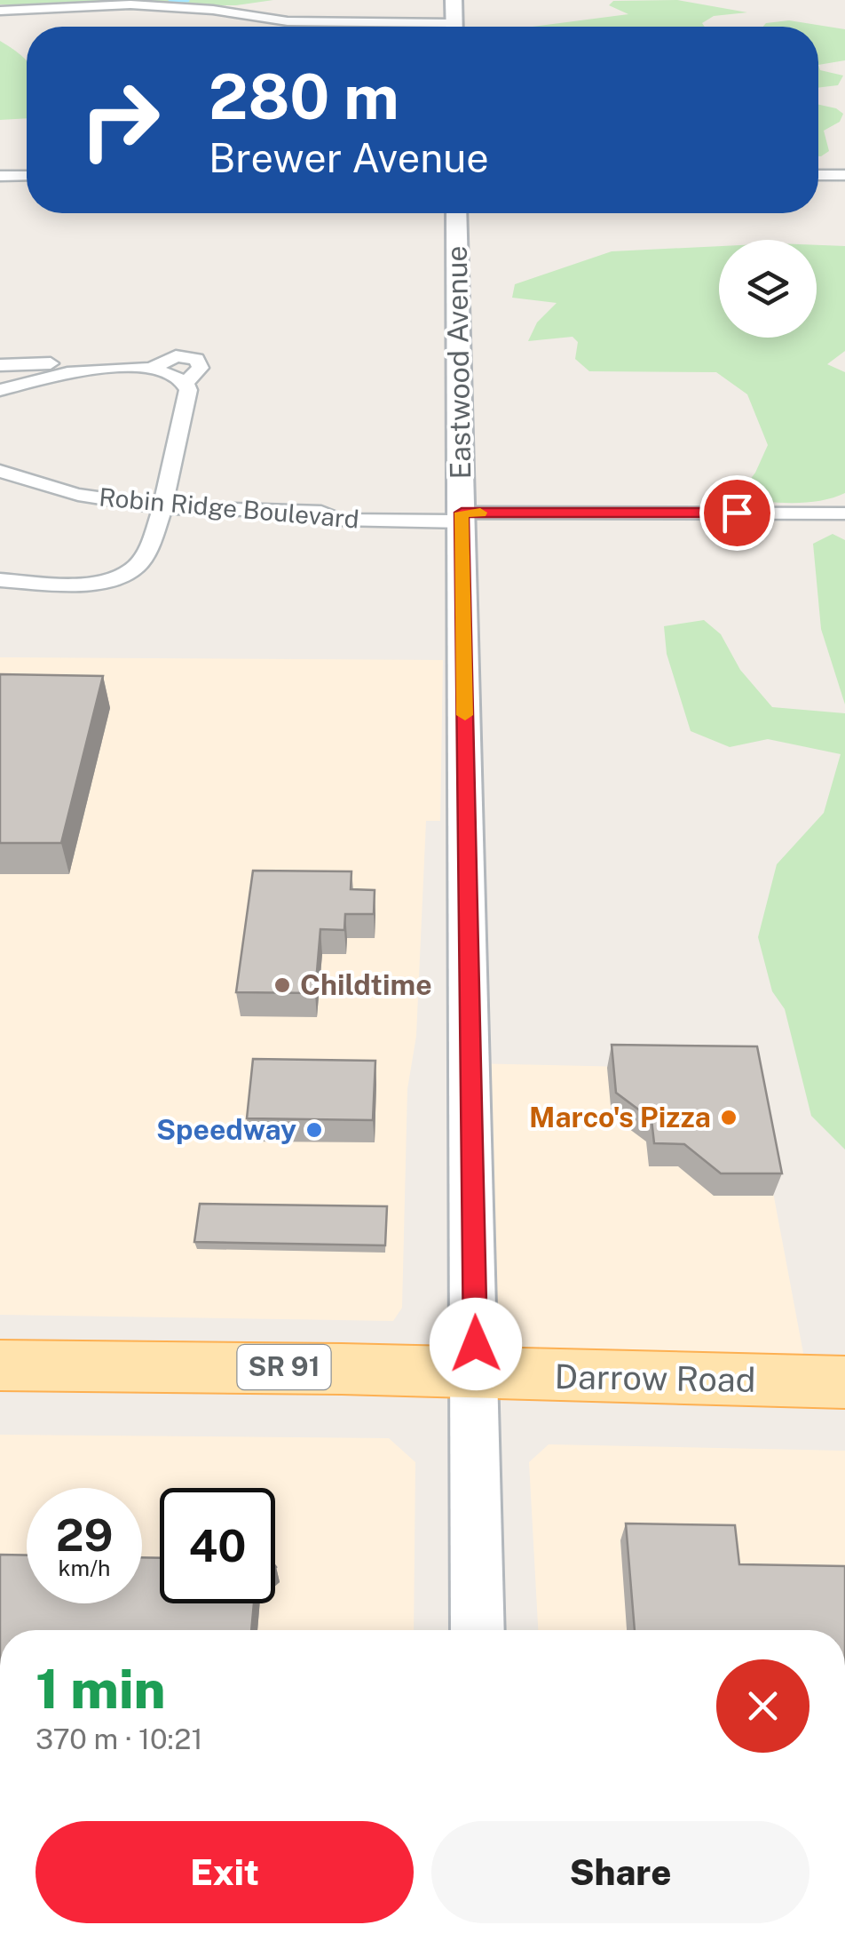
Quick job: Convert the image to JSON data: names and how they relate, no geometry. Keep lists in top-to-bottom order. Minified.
{"streets":{"main road":["SR 91","Darrow Road"],"street":["Eastwood Avenue","Robin Ridge Boulevard"]},"crossings":[["Eastwood Avenue","Robin Ridge Boulevard"],["Eastwood Avenue","Darrow Road"]],"places":["Childtime","Marco's Pizza","Speedway"],"page":{"turn":["280 m","Brewer Avenue"],"speed":"29 km/h","limit":"40","heading":["1 min","370 m · 10:21"],"buttons":["Exit","Share"]}}
